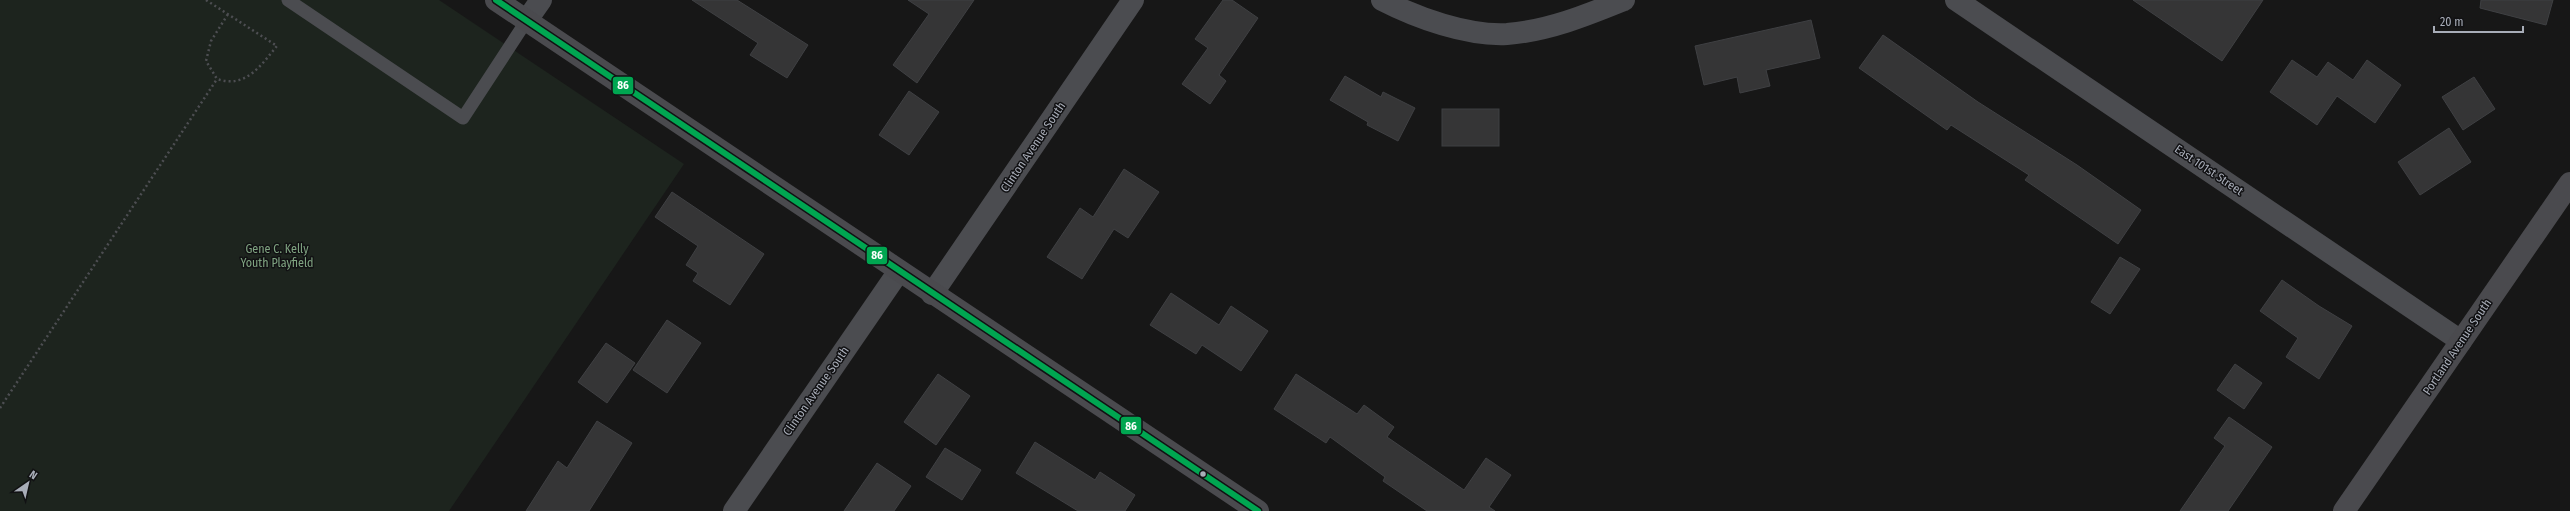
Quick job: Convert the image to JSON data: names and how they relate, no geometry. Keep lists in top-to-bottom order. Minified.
{"streets":{"street":["Clinton Avenue South","East 101st Street","Portland Avenue South"]},"crossings":[["East 101st Street","Portland Avenue South"]],"parks":["Gene C. Kelly Youth Playfield"],"lines":["transit line 86"],"scale_bar":"20 m","north":"top right"}
